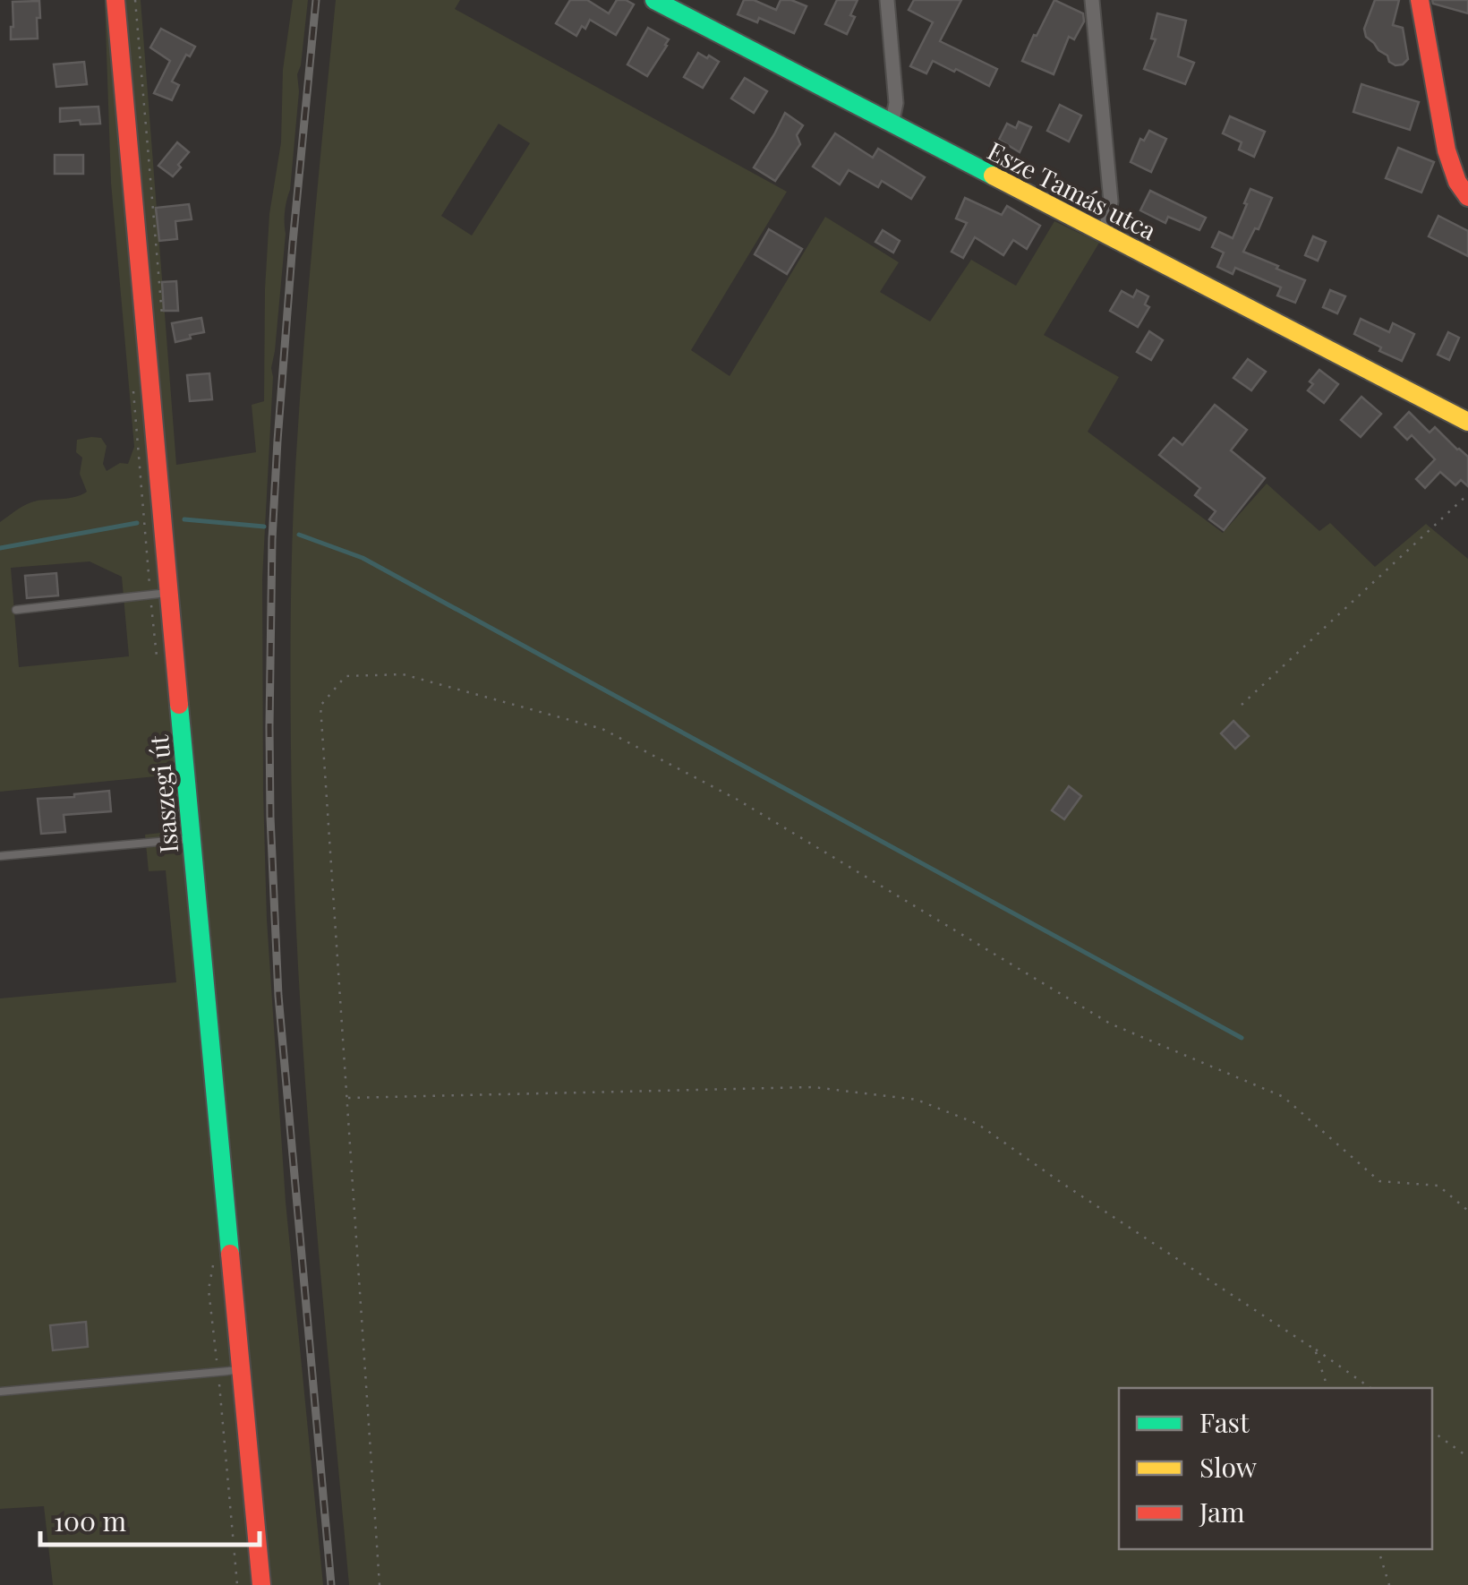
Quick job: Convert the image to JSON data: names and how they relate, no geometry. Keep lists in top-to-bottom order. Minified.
{"streets":{"main road":["Esze Tamás utca","Isaszegi út"]},"legend":["Fast","Slow","Jam"],"scale_bar":"100 m"}
